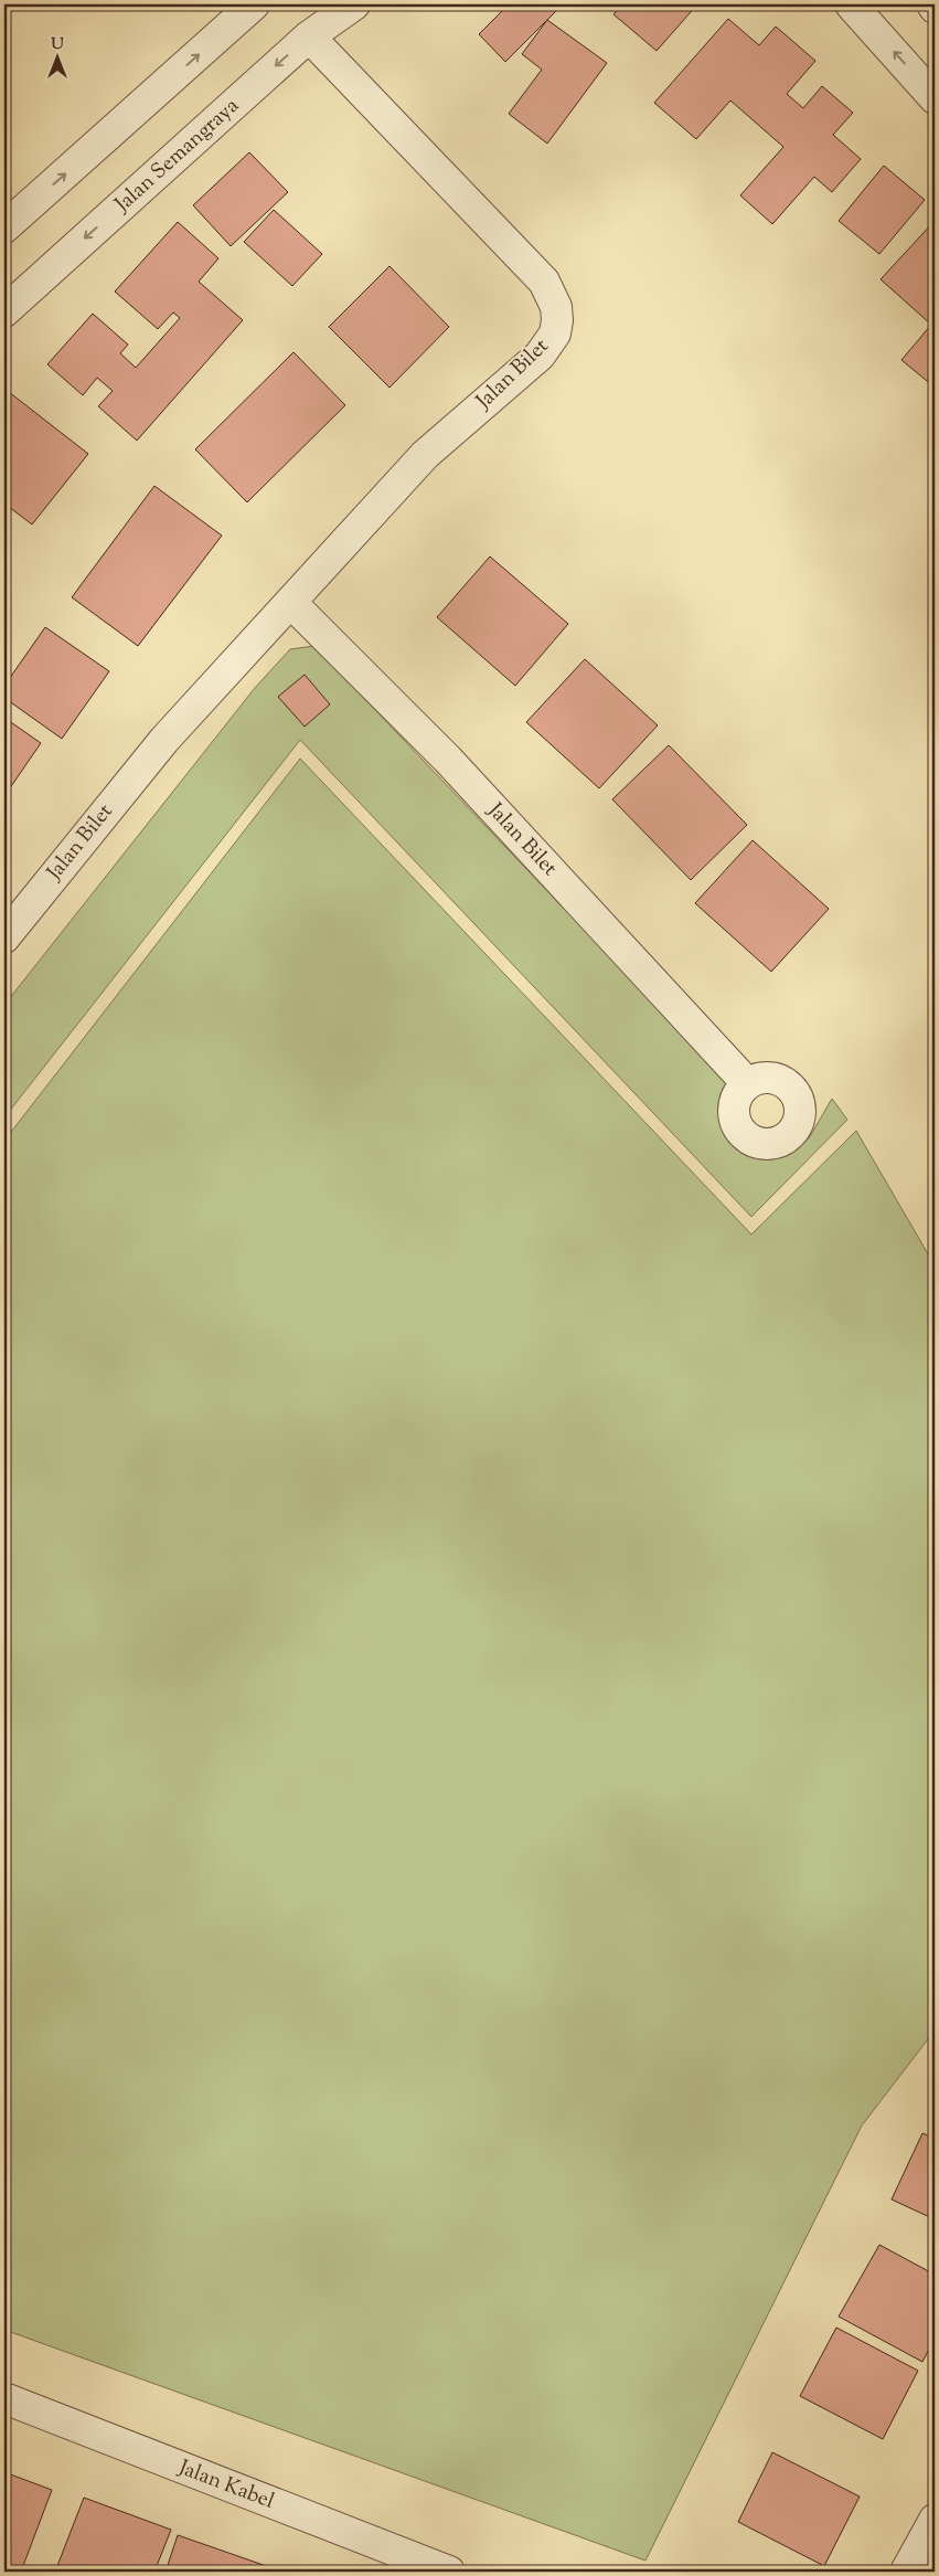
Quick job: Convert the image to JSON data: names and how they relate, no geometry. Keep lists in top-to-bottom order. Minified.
{"streets":{"street":["Jalan Semangraya","Jalan Bilet","Jalan Kabel"]},"crossings":[["Jalan Semangraya","Jalan Bilet"]],"north":"top"}
